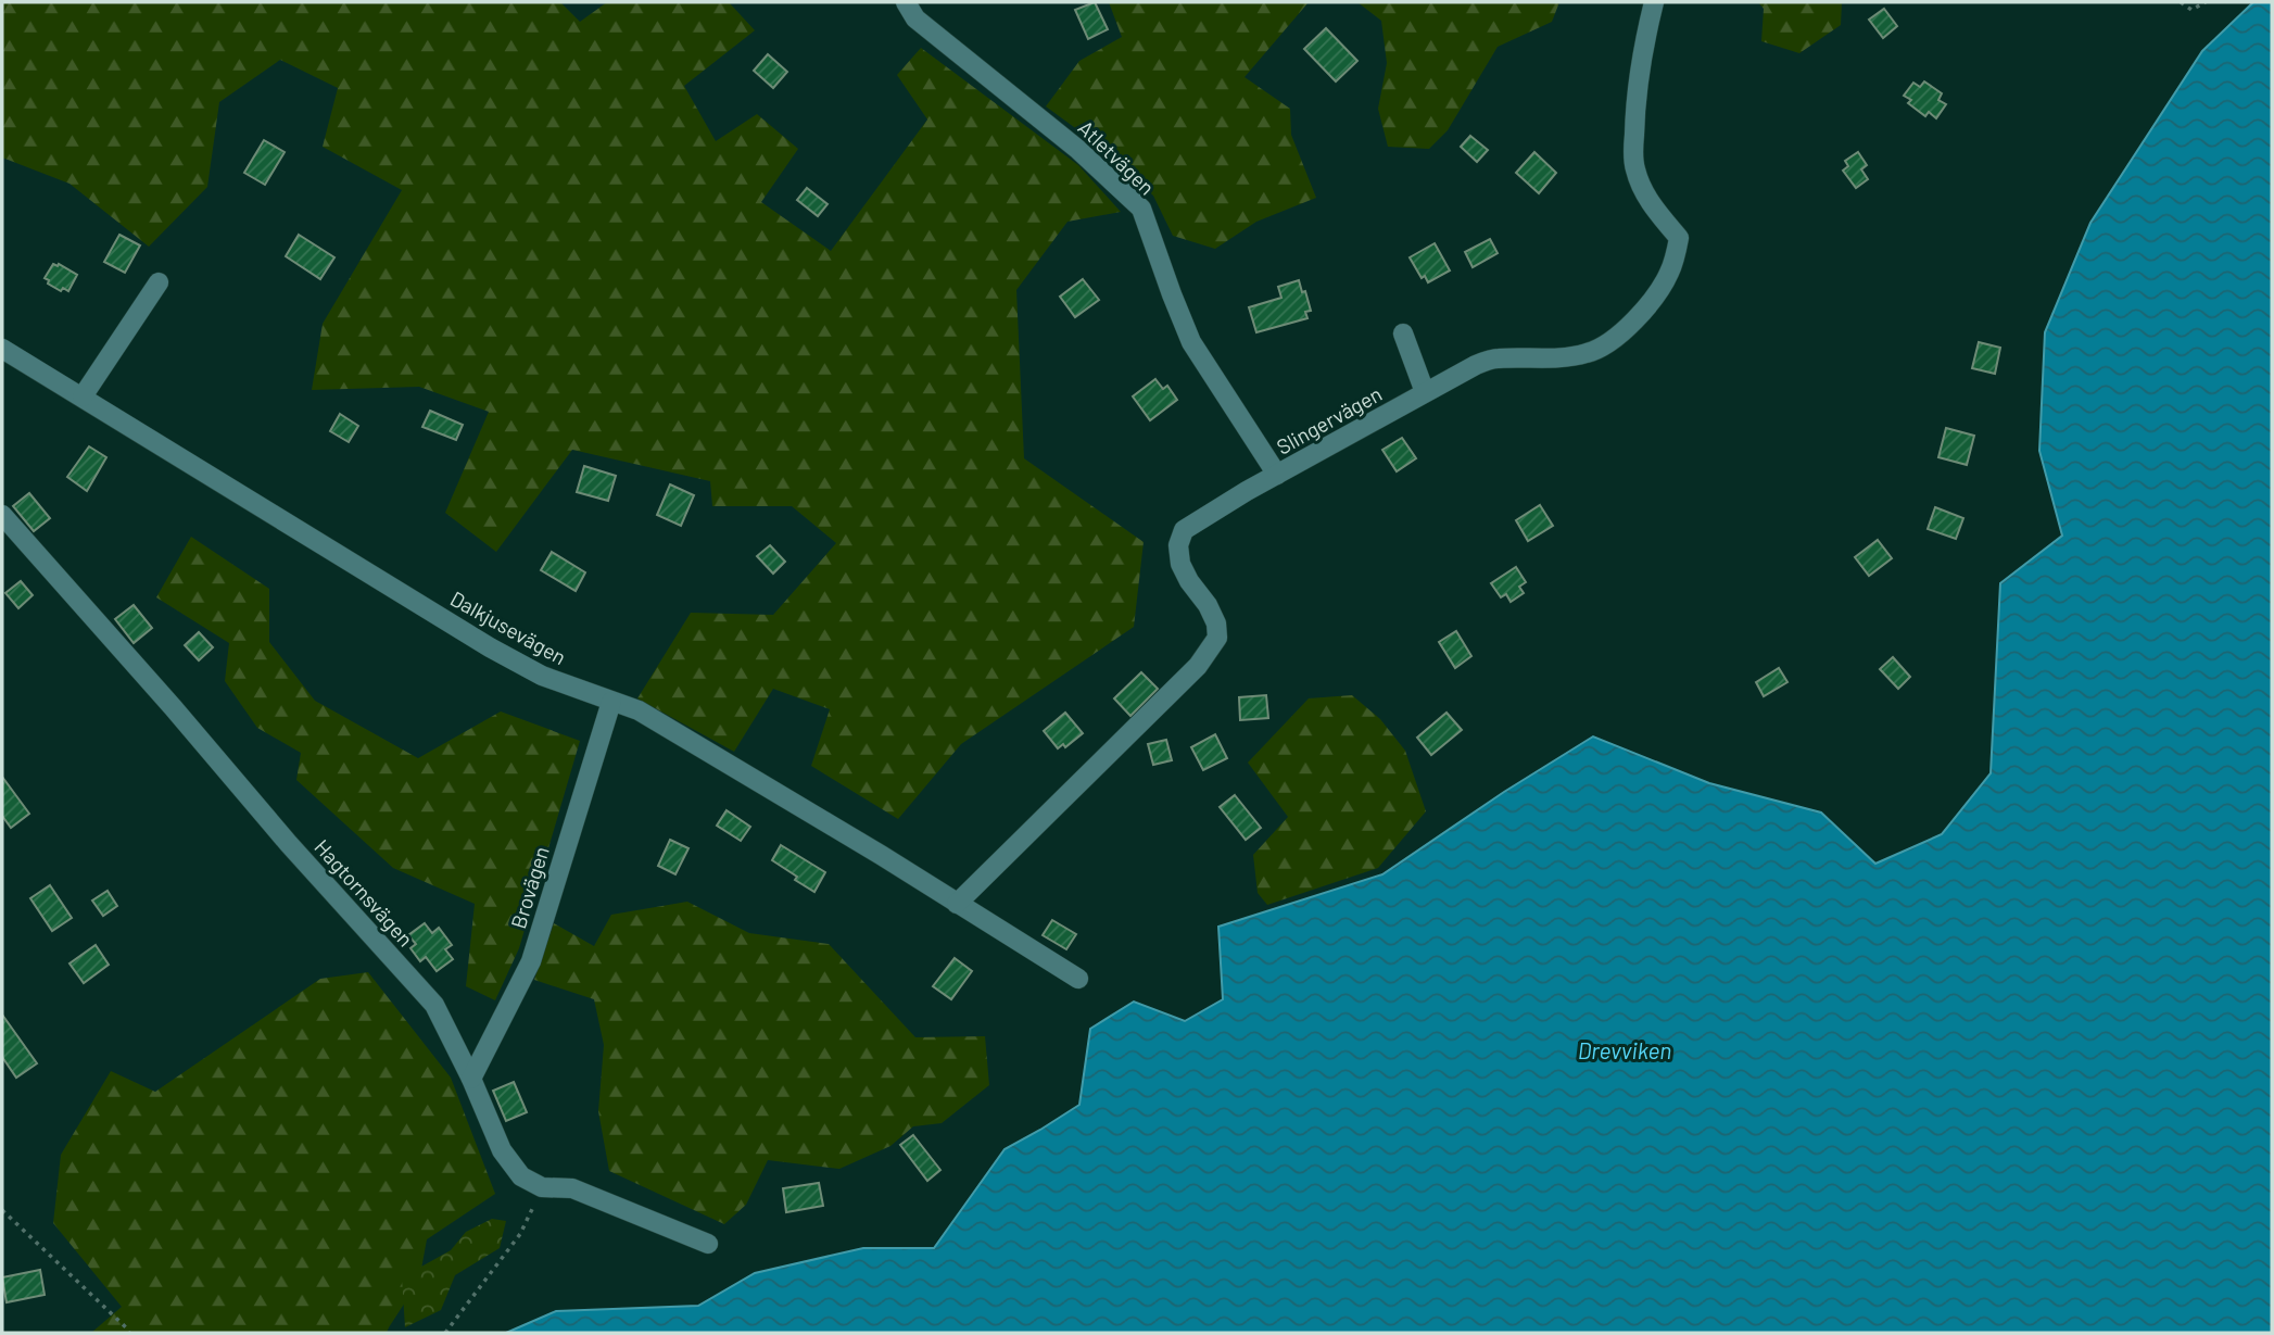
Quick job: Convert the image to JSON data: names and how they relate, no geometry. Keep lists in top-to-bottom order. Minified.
{"streets":{"street":["Atletvägen","Slingervägen","Dalkjusevägen","Brovägen","Hagtornsvägen"]},"crossings":[["Atletvägen","Slingervägen"],["Slingervägen","Dalkjusevägen"],["Dalkjusevägen","Brovägen"],["Brovägen","Hagtornsvägen"]],"water":["Drevviken"]}
